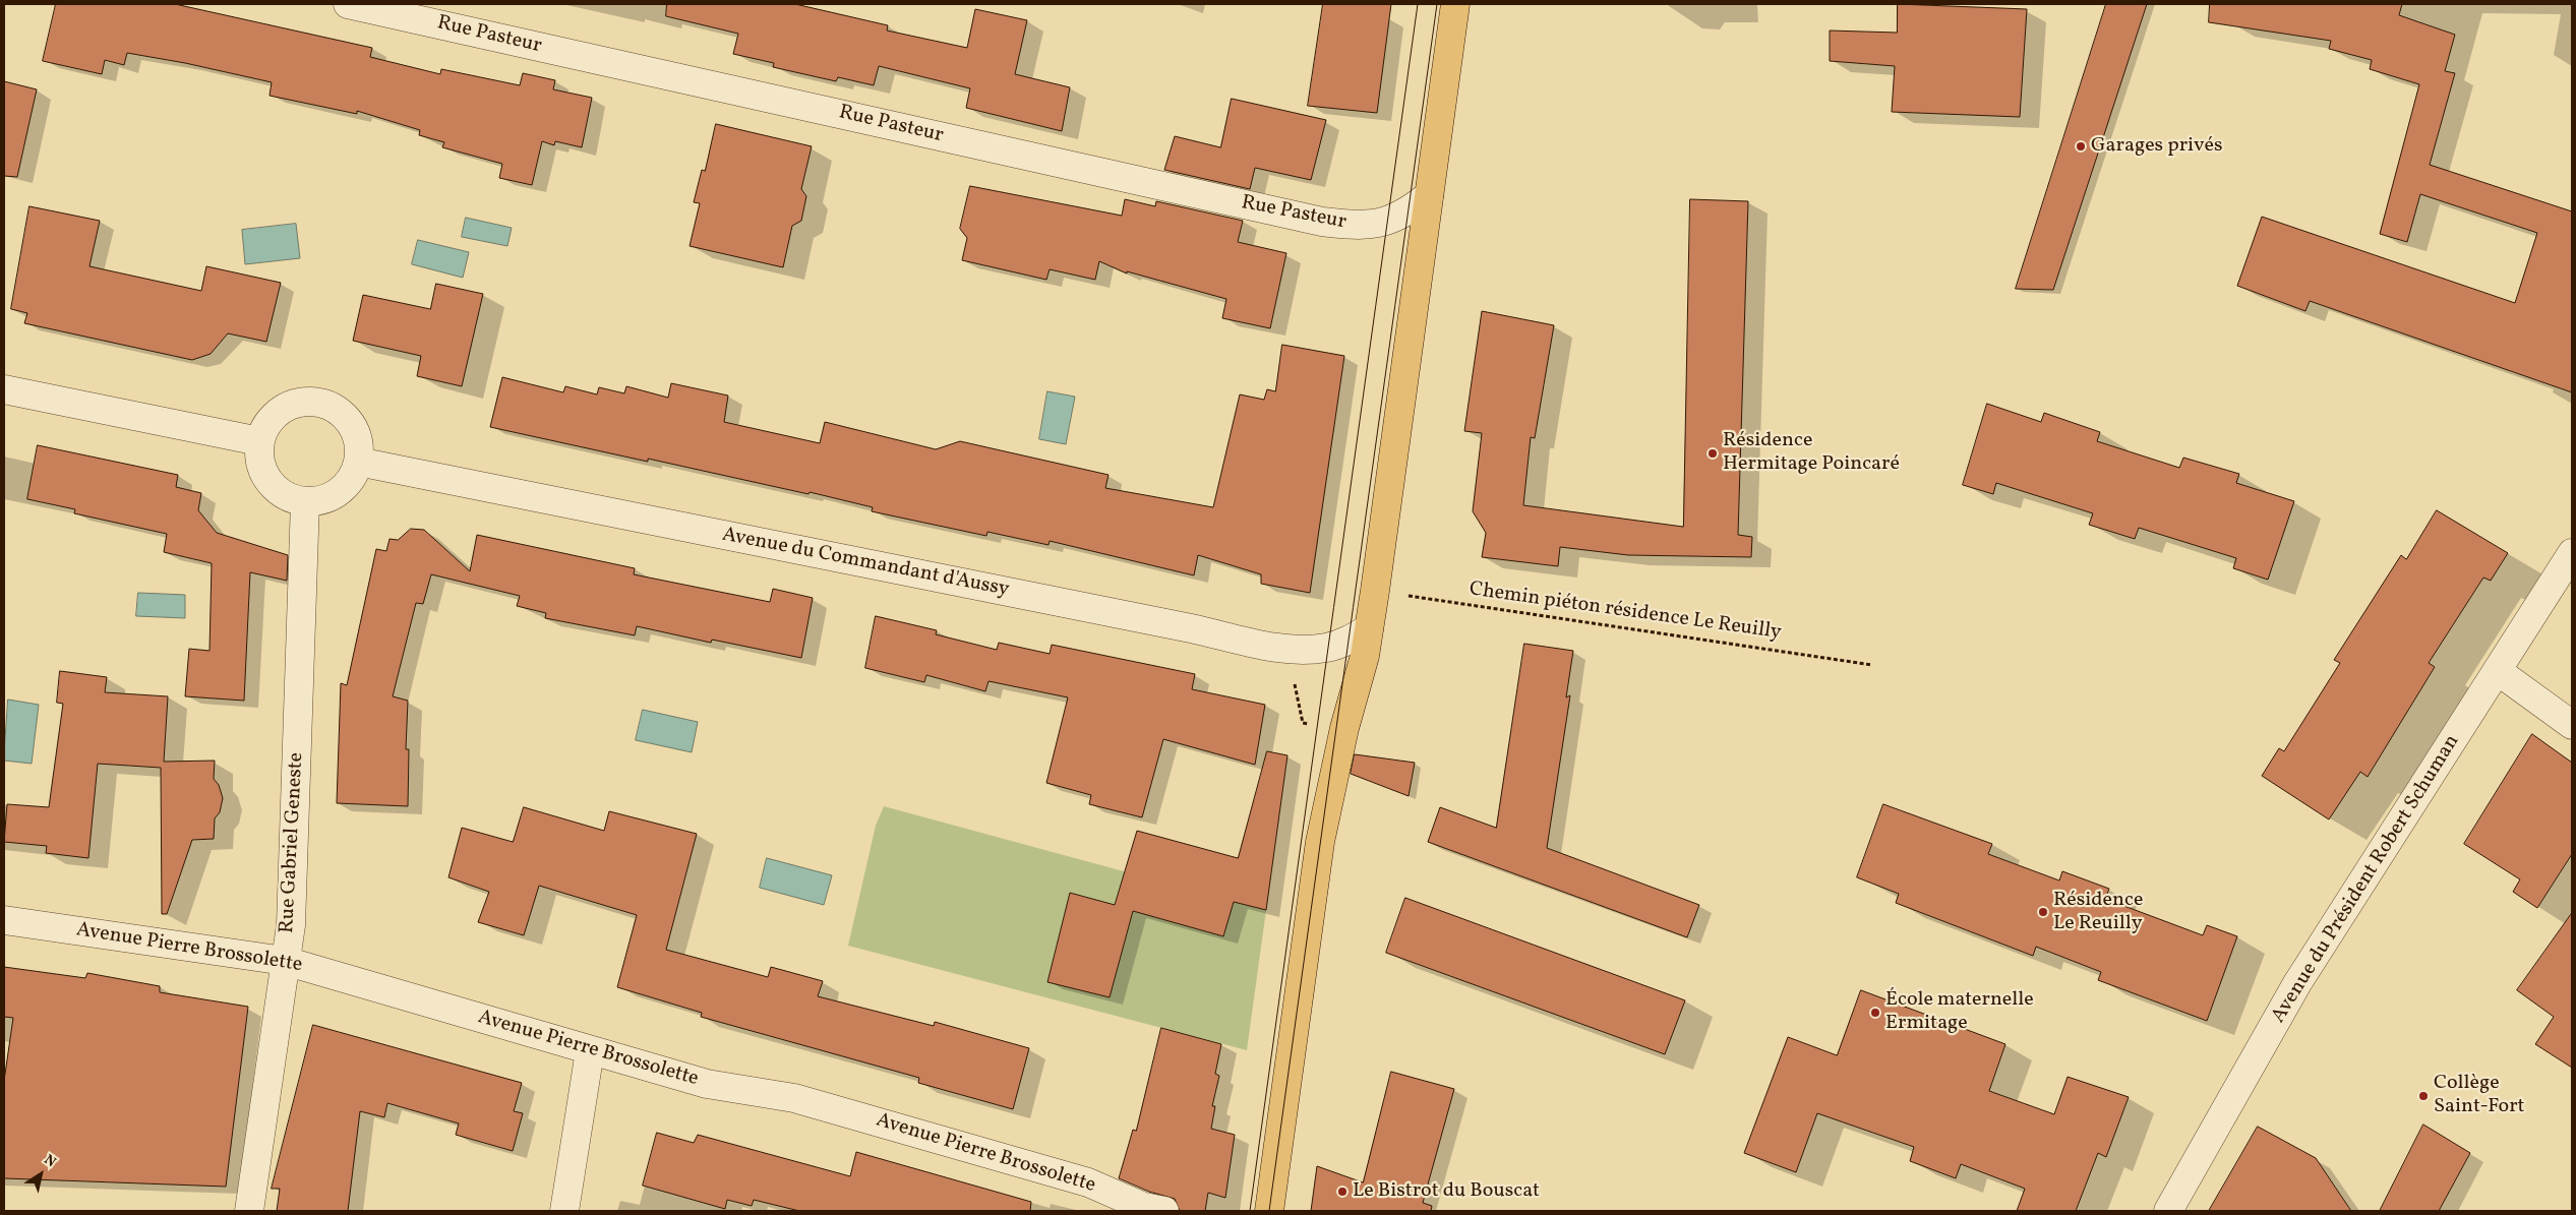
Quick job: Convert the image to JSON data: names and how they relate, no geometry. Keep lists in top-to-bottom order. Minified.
{"streets":{"street":["Rue Pasteur","Avenue du Commandant d'Aussy","Rue Gabriel Geneste","Avenue du Président Robert Schuman","Avenue Pierre Brossolette"],"path":["Chemin piéton résidence Le Reuilly"]},"crossings":[["Avenue du Commandant d'Aussy","Rue Gabriel Geneste"],["Rue Gabriel Geneste","Avenue Pierre Brossolette"]],"places":["Garages privés","Résidence Hermitage Poincaré","Résidence Le Reuilly","École maternelle Ermitage","Collège Saint-Fort","Le Bistrot du Bouscat"],"north":"top right"}
